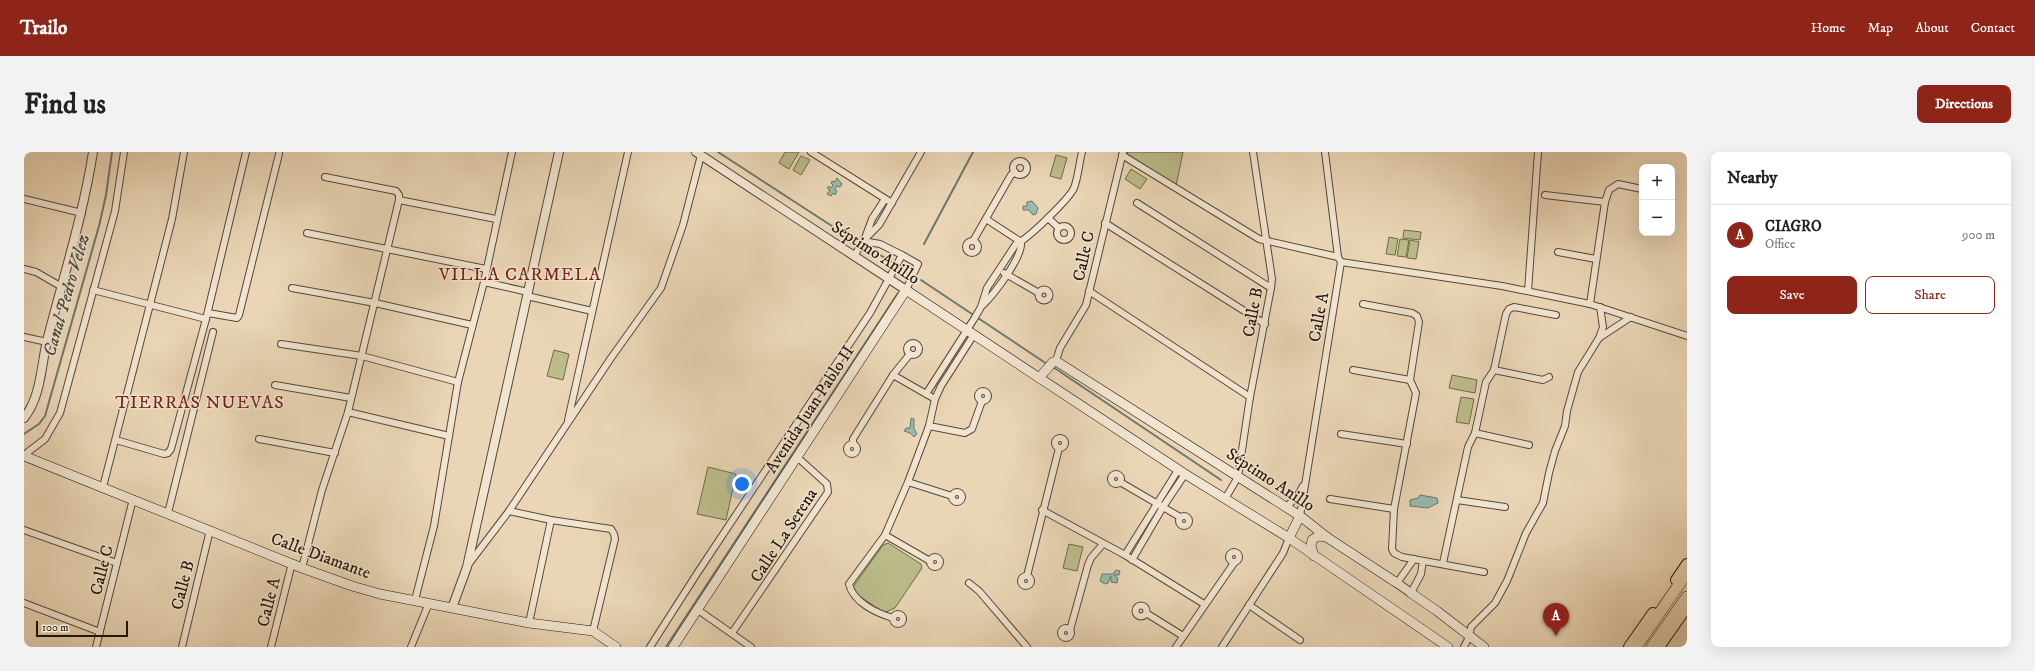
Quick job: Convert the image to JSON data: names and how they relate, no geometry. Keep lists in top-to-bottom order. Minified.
{"streets":{"main road":["Séptimo Anillo","Avenida Juan Pablo II","Calle Diamante"],"street":["Calle C","Calle B","Calle A","Calle La Serena"]},"crossings":[["Séptimo Anillo","Calle C"],["Séptimo Anillo","Calle B"],["Séptimo Anillo","Calle A"],["Séptimo Anillo","Avenida Juan Pablo II"],["Calle C","Calle Diamante"],["Calle B","Calle Diamante"],["Calle A","Calle Diamante"],["Avenida Juan Pablo II","Calle La Serena"]],"districts":["VILLA CARMELA","TIERRAS NUEVAS"],"water":["Canal Pedro Velez"],"scale_bar":"100 m","page":{"header":"Trailo","nav":["Home","Map","About","Contact"],"buttons":["Directions",["Save","Share"]],"title":"Find us","heading":"Nearby","map_buttons":["+","−"],"list":[{"mark":"A","name":"CIAGRO","note":"Office","value":"900 m"}],"pins":"A","scale":"100 m"}}
